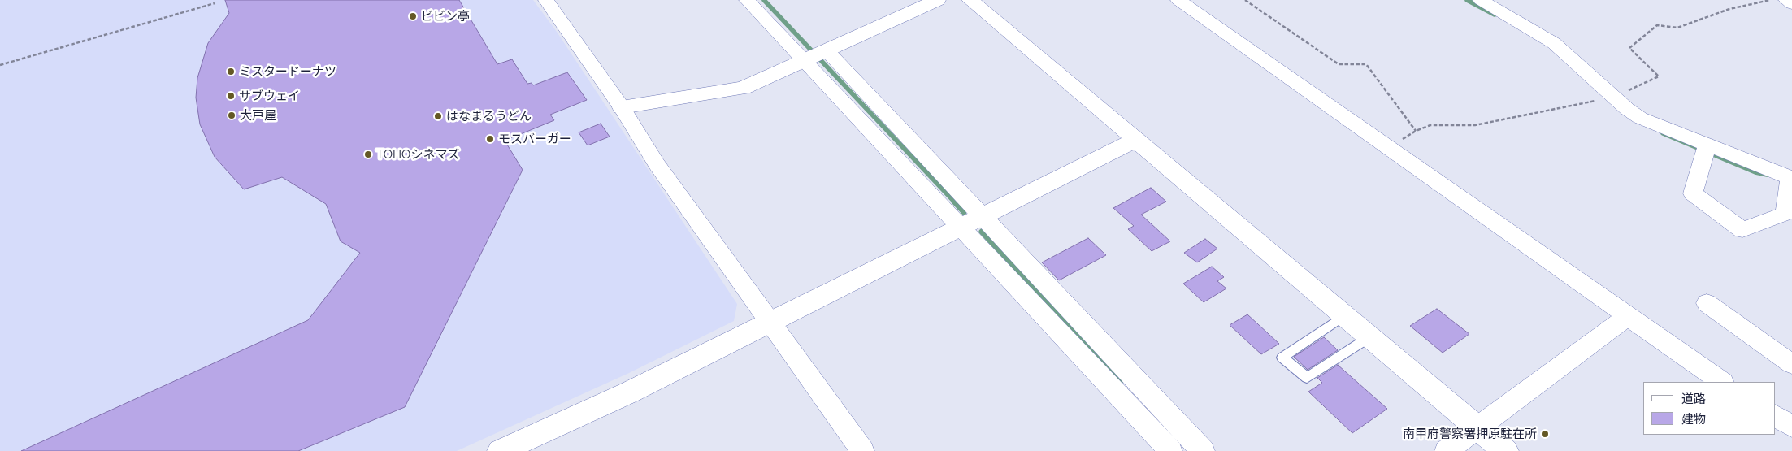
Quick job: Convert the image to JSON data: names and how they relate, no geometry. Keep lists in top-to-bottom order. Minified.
{"places":["ビビン亭","ミスタードーナツ","サブウェイ","大戸屋","はなまるうどん","モスバーガー","TOHOシネマズ","南甲府警察署押原駐在所"],"legend":["道路","建物"]}
